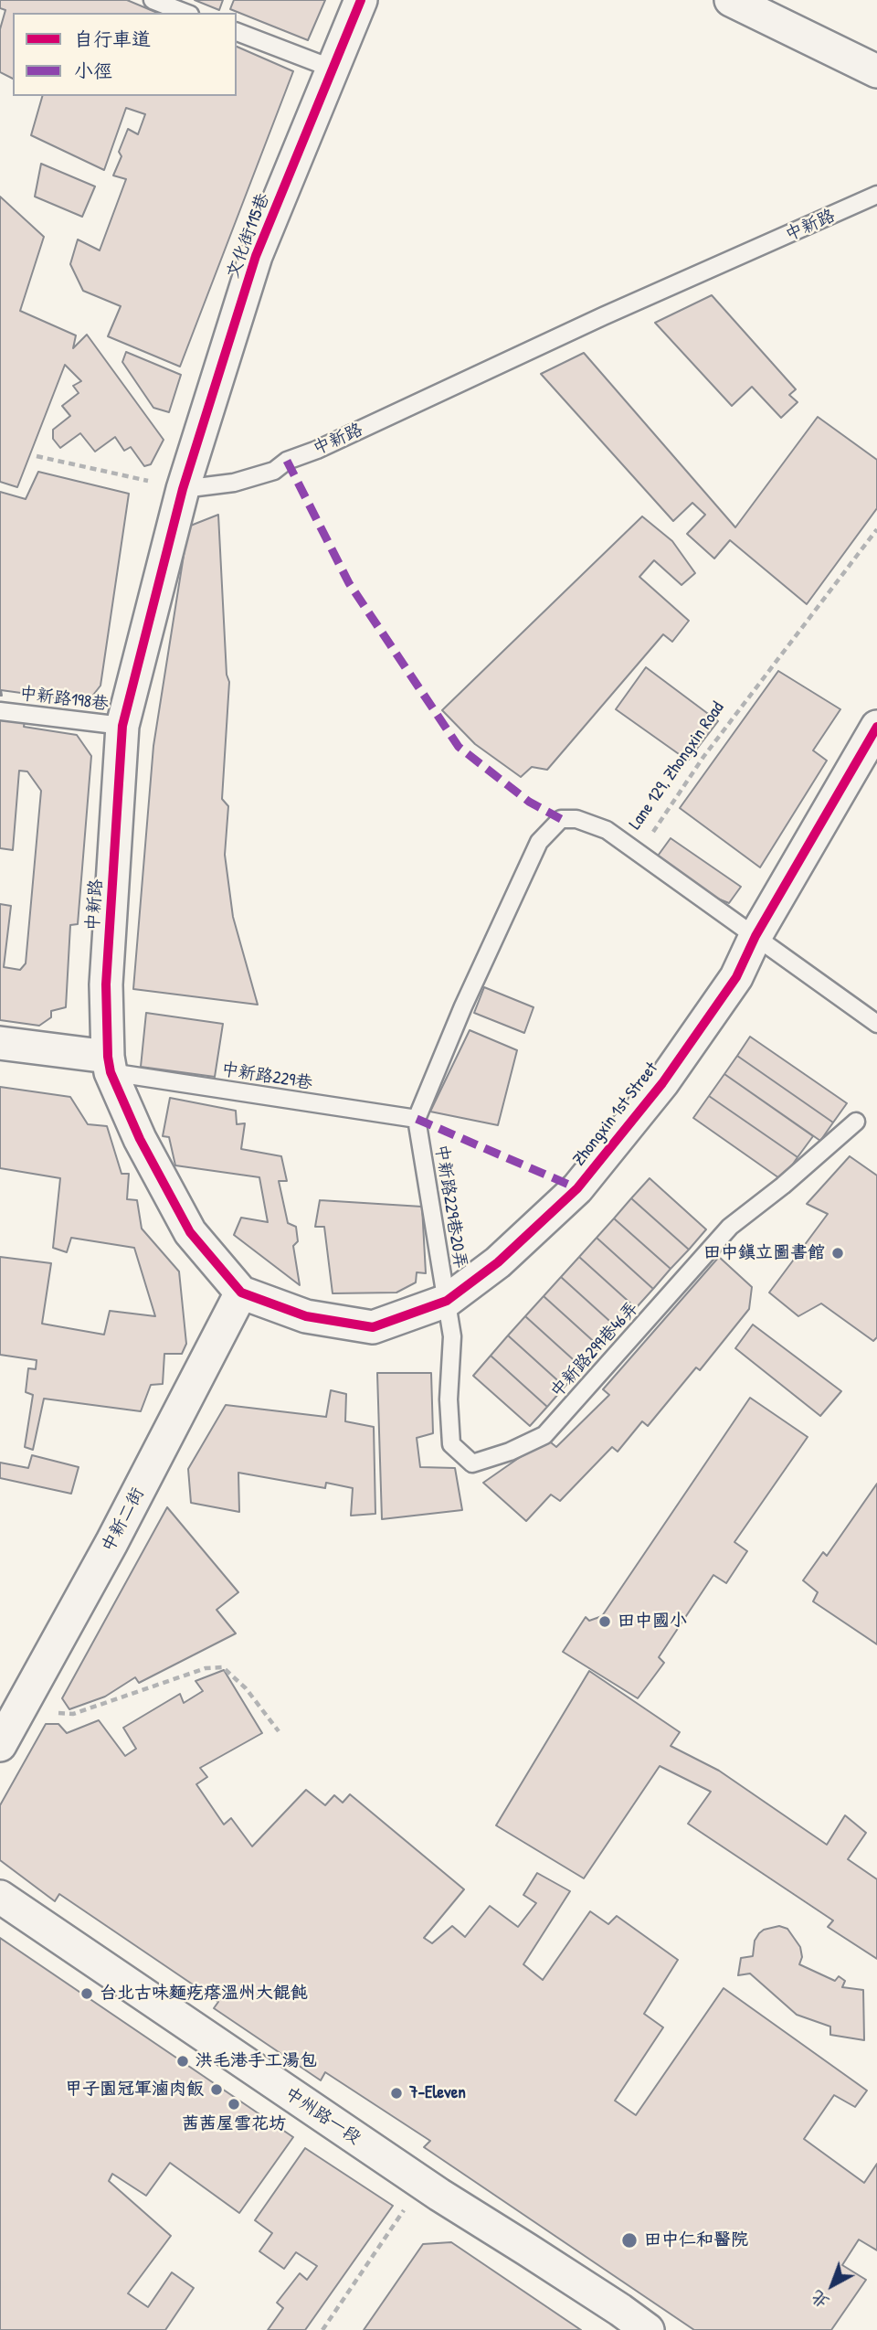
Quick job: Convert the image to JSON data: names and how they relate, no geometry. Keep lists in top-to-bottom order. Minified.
{"streets":{"street":["中新路","文化街115巷","Zhongxin 1st Street","中新二街","中州路一段"],"lane":["中新路198巷","Lane 129, Zhongxin Road","中新路229巷","中新路229巷20弄","中新路299巷46弄"]},"crossings":[["中新路","文化街115巷"],["中新路","中新路198巷"],["中新路","中新路229巷"],["中新路","Zhongxin 1st Street"],["中新路","中新二街"],["Lane 129, Zhongxin Road","Zhongxin 1st Street"],["中新路229巷","中新路229巷20弄"],["Zhongxin 1st Street","中新路229巷20弄"],["Zhongxin 1st Street","中新路299巷46弄"],["Zhongxin 1st Street","中新二街"],["中新路229巷20弄","中新路299巷46弄"]],"places":["田中鎮立圖書館","田中國小","台北古味麵疙瘩溫州大餛飩","洪毛港手工湯包","甲子園冠軍滷肉飯","7-Eleven","茜茜屋雪花坊","田中仁和醫院"],"legend":["自行車道","小徑"],"north":"bottom left"}
